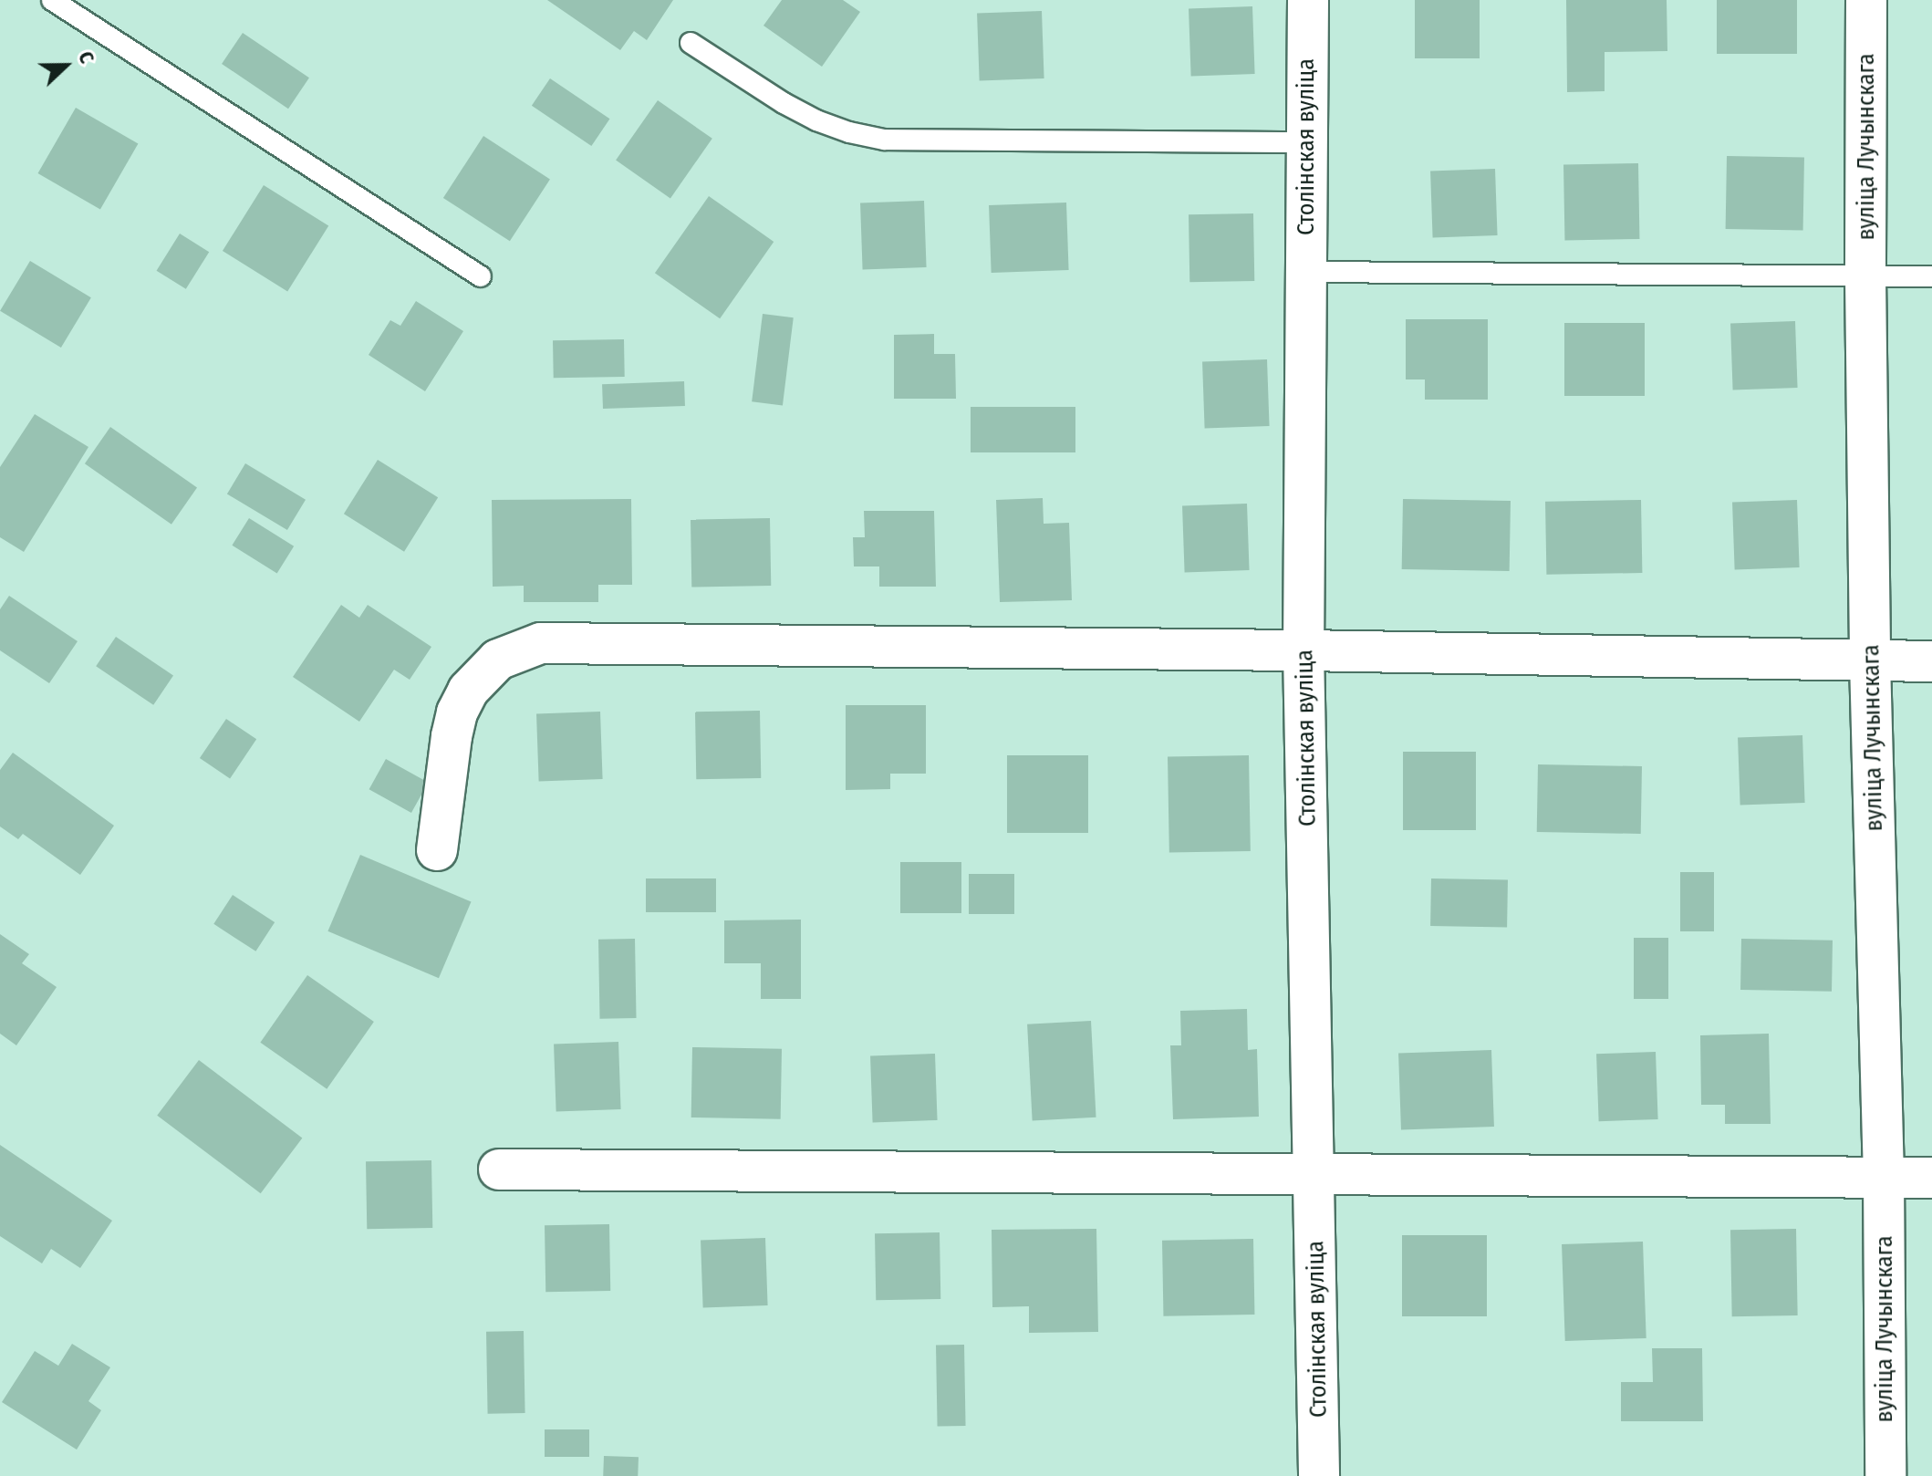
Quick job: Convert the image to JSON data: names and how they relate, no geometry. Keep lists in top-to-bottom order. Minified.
{"streets":{"street":["Столінская вуліца","вуліца Лучынскага"]},"north":"right"}
